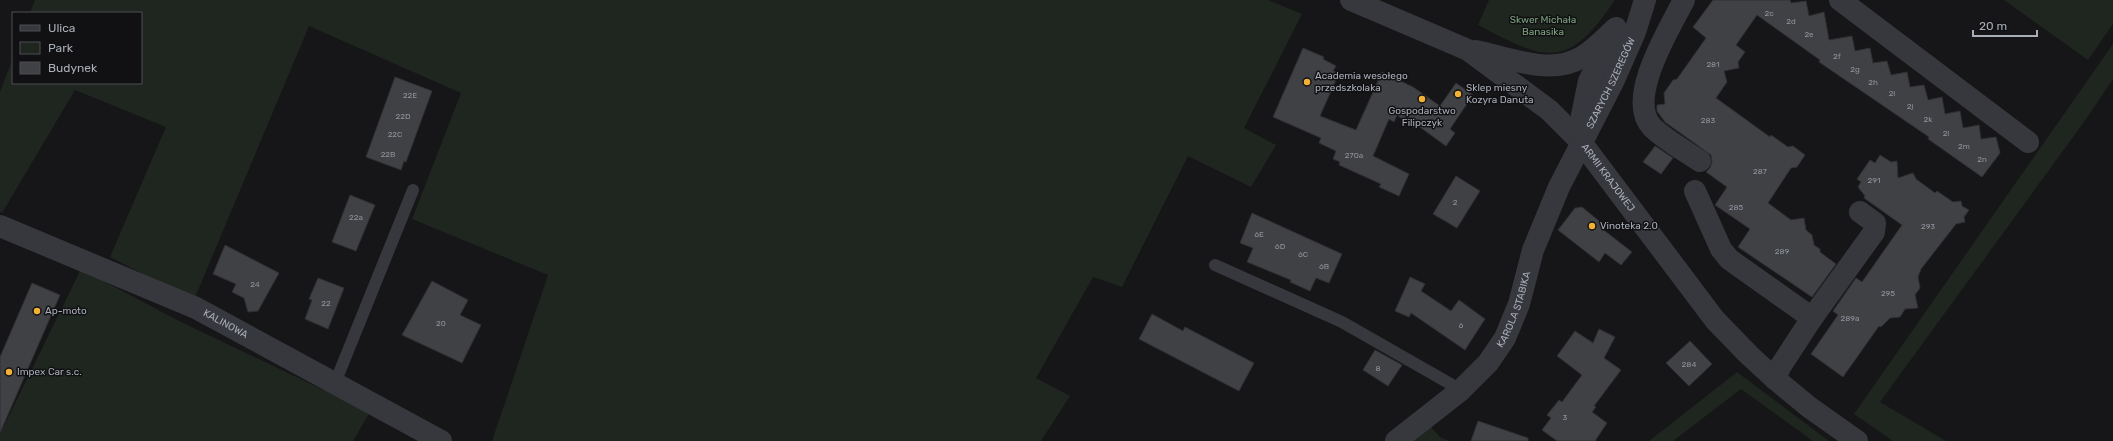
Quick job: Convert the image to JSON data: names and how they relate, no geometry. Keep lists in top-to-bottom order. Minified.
{"streets":{"street":["SZARYCH SZEREGÓW","ARMII KRAJOWEJ","KAROLA STABIKA","KALINOWA"]},"crossings":[["SZARYCH SZEREGÓW","ARMII KRAJOWEJ"],["SZARYCH SZEREGÓW","KAROLA STABIKA"],["ARMII KRAJOWEJ","KAROLA STABIKA"]],"parks":["Skwer Michała Banasika"],"places":["Academia wesołego przedszkolaka","Sklep miesny Kozyra Danuta","Gospodarstwo Filipczyk","Vinoteka 2.0","Ap-moto","Impex Car s.c."],"house_numbers":["2c","2d","2e","2f","281","2g","2h","2i","22E","2j","22D","2k","283","2l","22C","2m","22B","270a","2n","287","291","2","285","22a","293","6E","6D","289","6C","6B","24","295","22","289a","20","6","284","8","3"],"legend":["Ulica","Park","Budynek"],"scale_bar":"20 m"}
